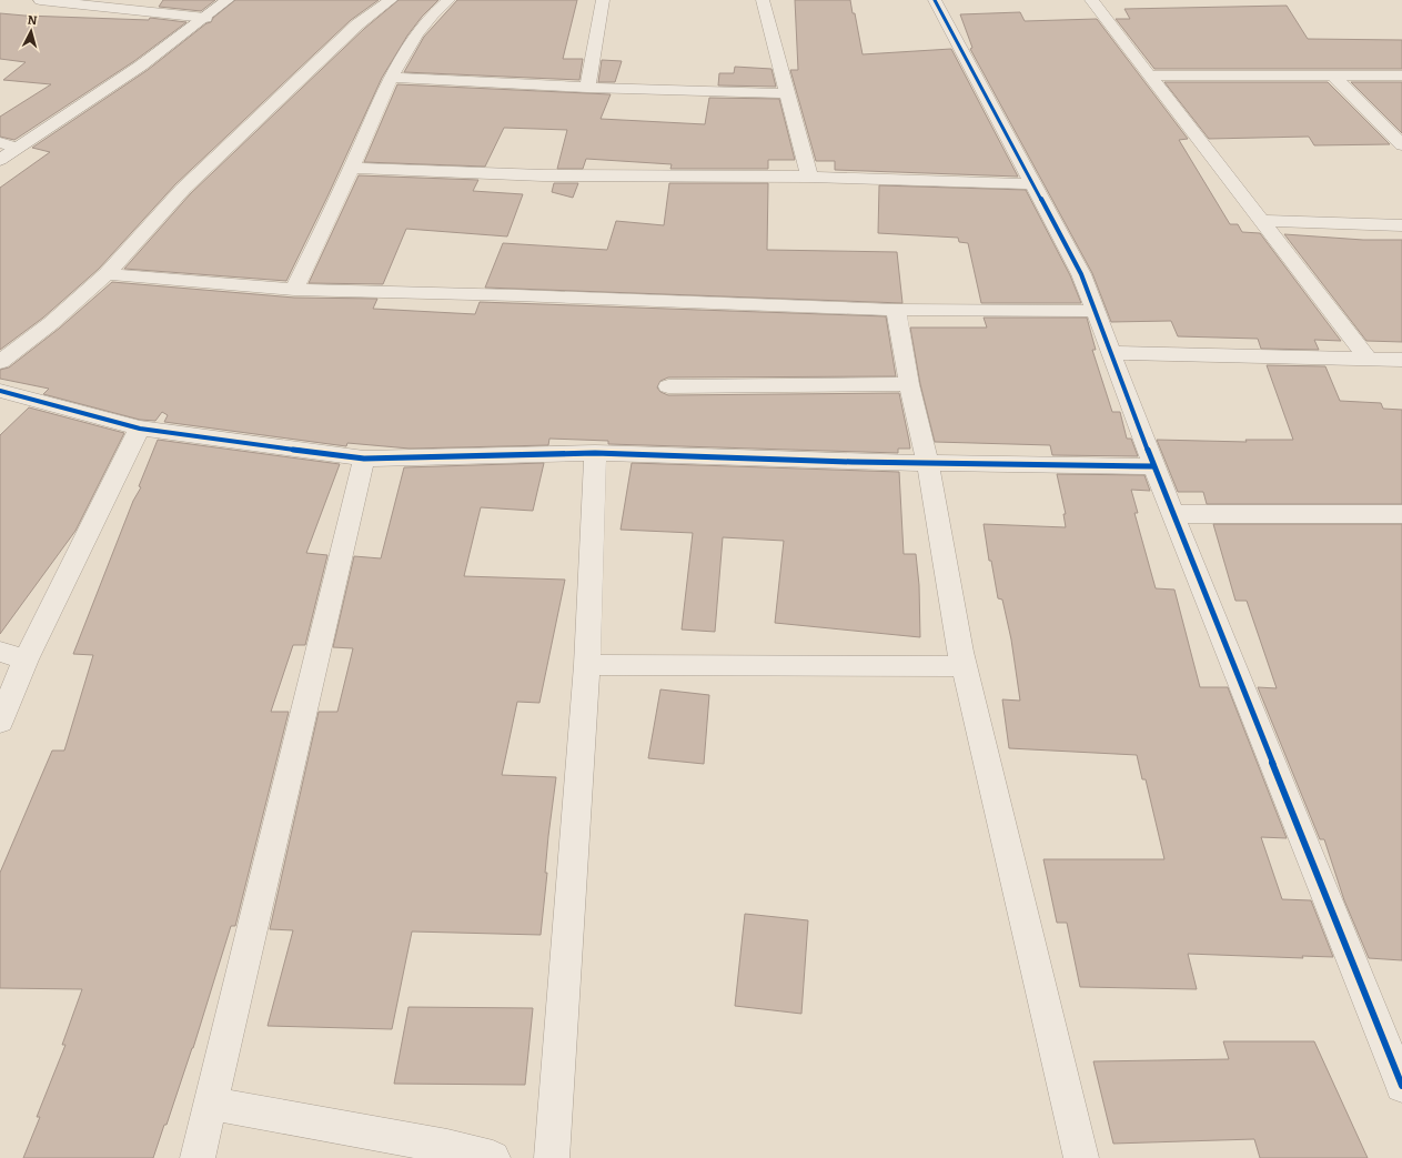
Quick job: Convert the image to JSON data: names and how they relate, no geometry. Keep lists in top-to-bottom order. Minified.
{"north":"top"}
